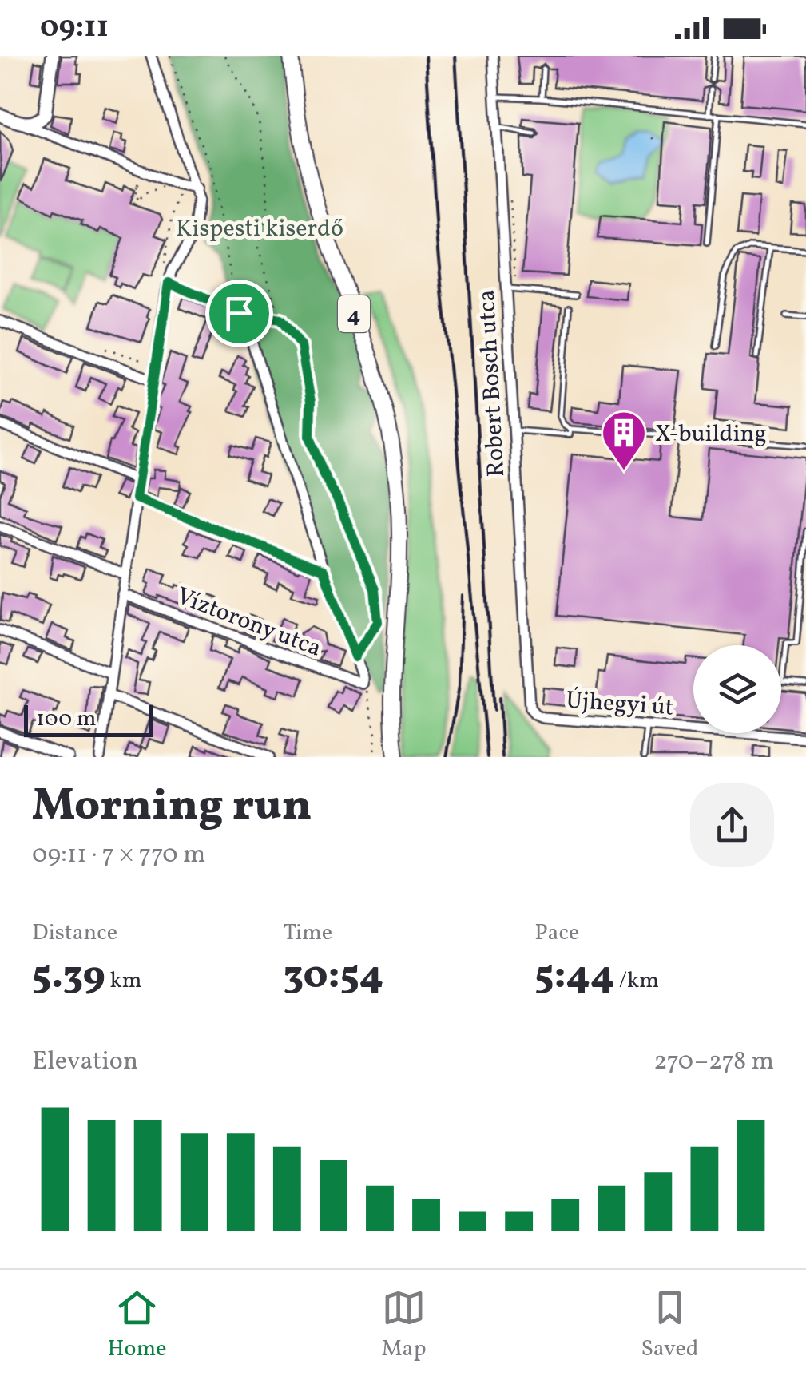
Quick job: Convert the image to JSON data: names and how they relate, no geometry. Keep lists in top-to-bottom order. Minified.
{"streets":{"main road":["4"],"street":["Robert Bosch utca","Víztorony utca","Újhegyi út"]},"crossings":[["Robert Bosch utca","Újhegyi út"]],"parks":["Kispesti kiserdő"],"places":{"building":["X-building"]},"scale_bar":"100 m","page":{"status":"09:11","scale":"100 m","heading":["Morning run","09:11 · 7 × 770 m"],"stats":[["Distance","5.39 km"],["Time","30:54"],["Pace","5:44 /km"]],"chart":["Elevation","270–278 m"],"tabs":["Home","Map","Saved"]}}
